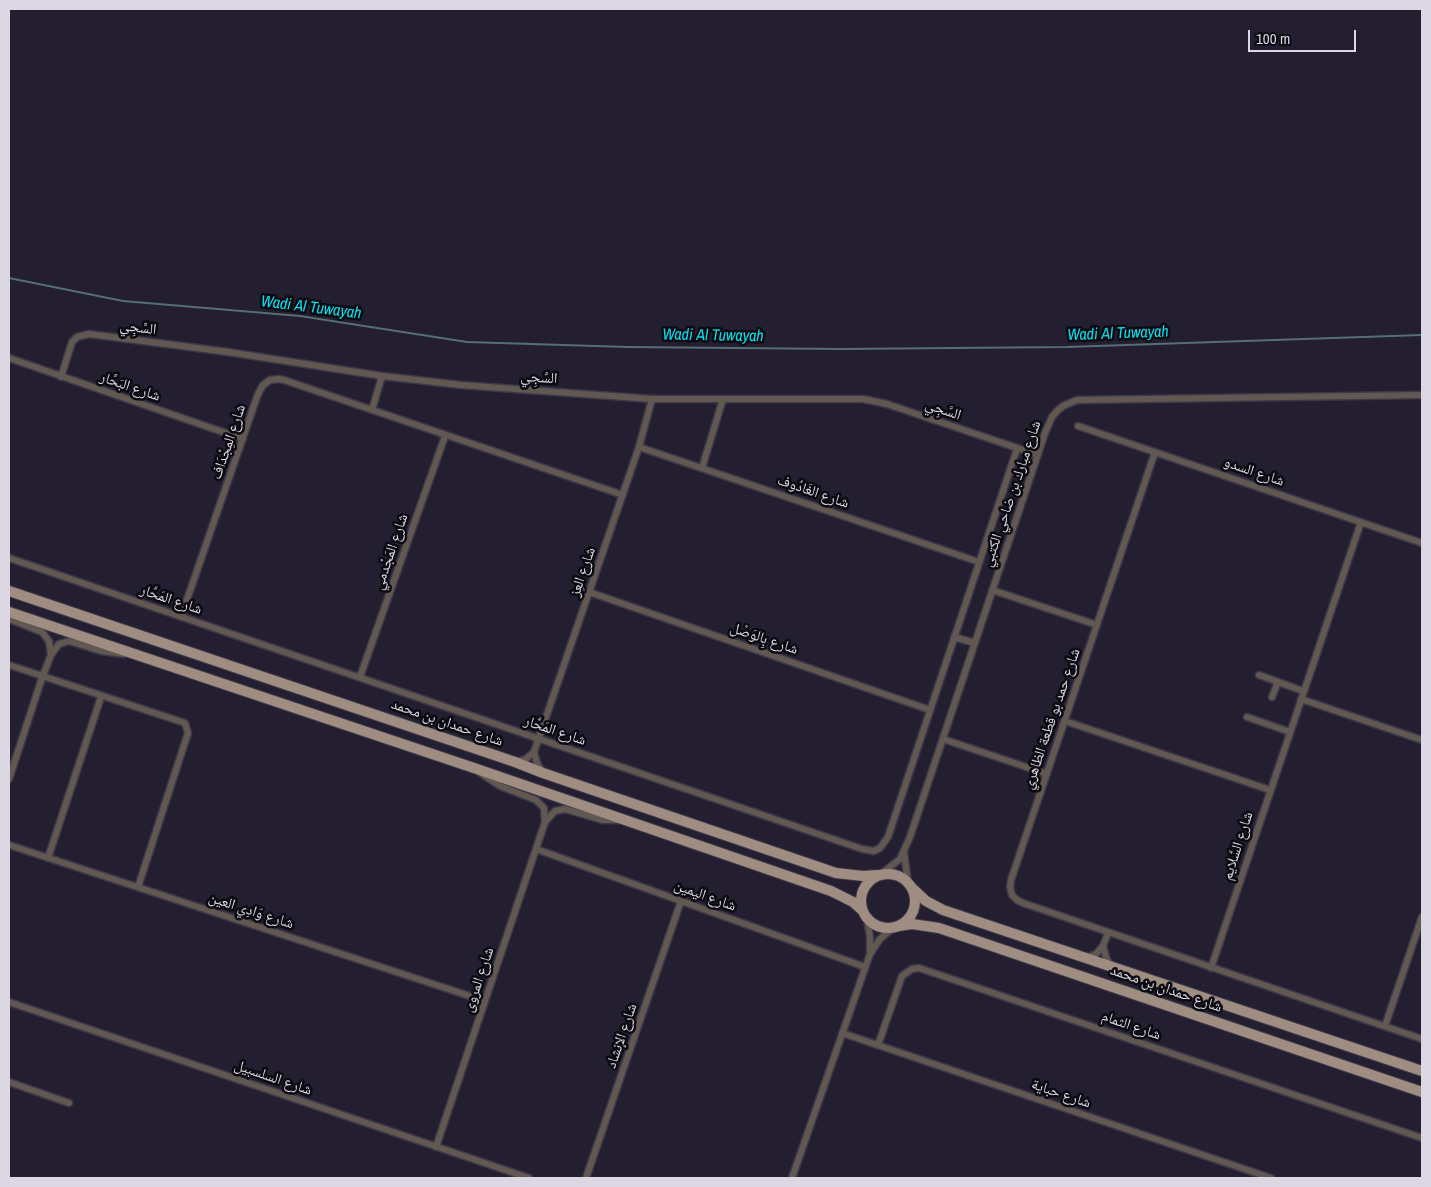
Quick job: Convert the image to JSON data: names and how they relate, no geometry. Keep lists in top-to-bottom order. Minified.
{"streets":{"main road":["شارع حمدان بن محمد"],"street":["السَّجِي","شارع البَحَّار","شارع المِجْدَاف","شارع السدو","شارع الغَادُوف","شارع مبارك بن ضاحي الكتبي","شارع المَجْدمي","شارع العِز","شارع المَحَّار","شارع بِالوَصْل","شارع حمد بو قطعة الظاهري","شارع السَّلايم","شارع اليمين","شارع وَادِي العين","شارع المروى","شارع الثمام","شارع الإنشاد","شارع السلسبيل","شارع حباية"]},"crossings":[["السَّجِي","شارع البَحَّار"],["السَّجِي","شارع مبارك بن ضاحي الكتبي"],["السَّجِي","شارع العِز"],["السَّجِي","شارع المَحَّار"],["شارع البَحَّار","شارع المِجْدَاف"],["شارع المِجْدَاف","شارع المَجْدمي"],["شارع المِجْدَاف","شارع العِز"],["شارع المِجْدَاف","شارع المَحَّار"],["شارع السدو","شارع حمد بو قطعة الظاهري"],["شارع السدو","شارع السَّلايم"],["شارع الغَادُوف","شارع العِز"],["شارع الغَادُوف","شارع المَحَّار"],["شارع مبارك بن ضاحي الكتبي","شارع حمدان بن محمد"],["شارع المَجْدمي","شارع المَحَّار"],["شارع العِز","شارع المَحَّار"],["شارع العِز","شارع بِالوَصْل"],["شارع المَحَّار","شارع بِالوَصْل"],["شارع حمد بو قطعة الظاهري","شارع السَّلايم"],["شارع اليمين","شارع المروى"],["شارع اليمين","شارع الإنشاد"],["شارع وَادِي العين","شارع المروى"],["شارع المروى","شارع السلسبيل"],["شارع الثمام","شارع حباية"]],"water":["Wadi Al Tuwayah"],"scale_bar":"100 m"}
